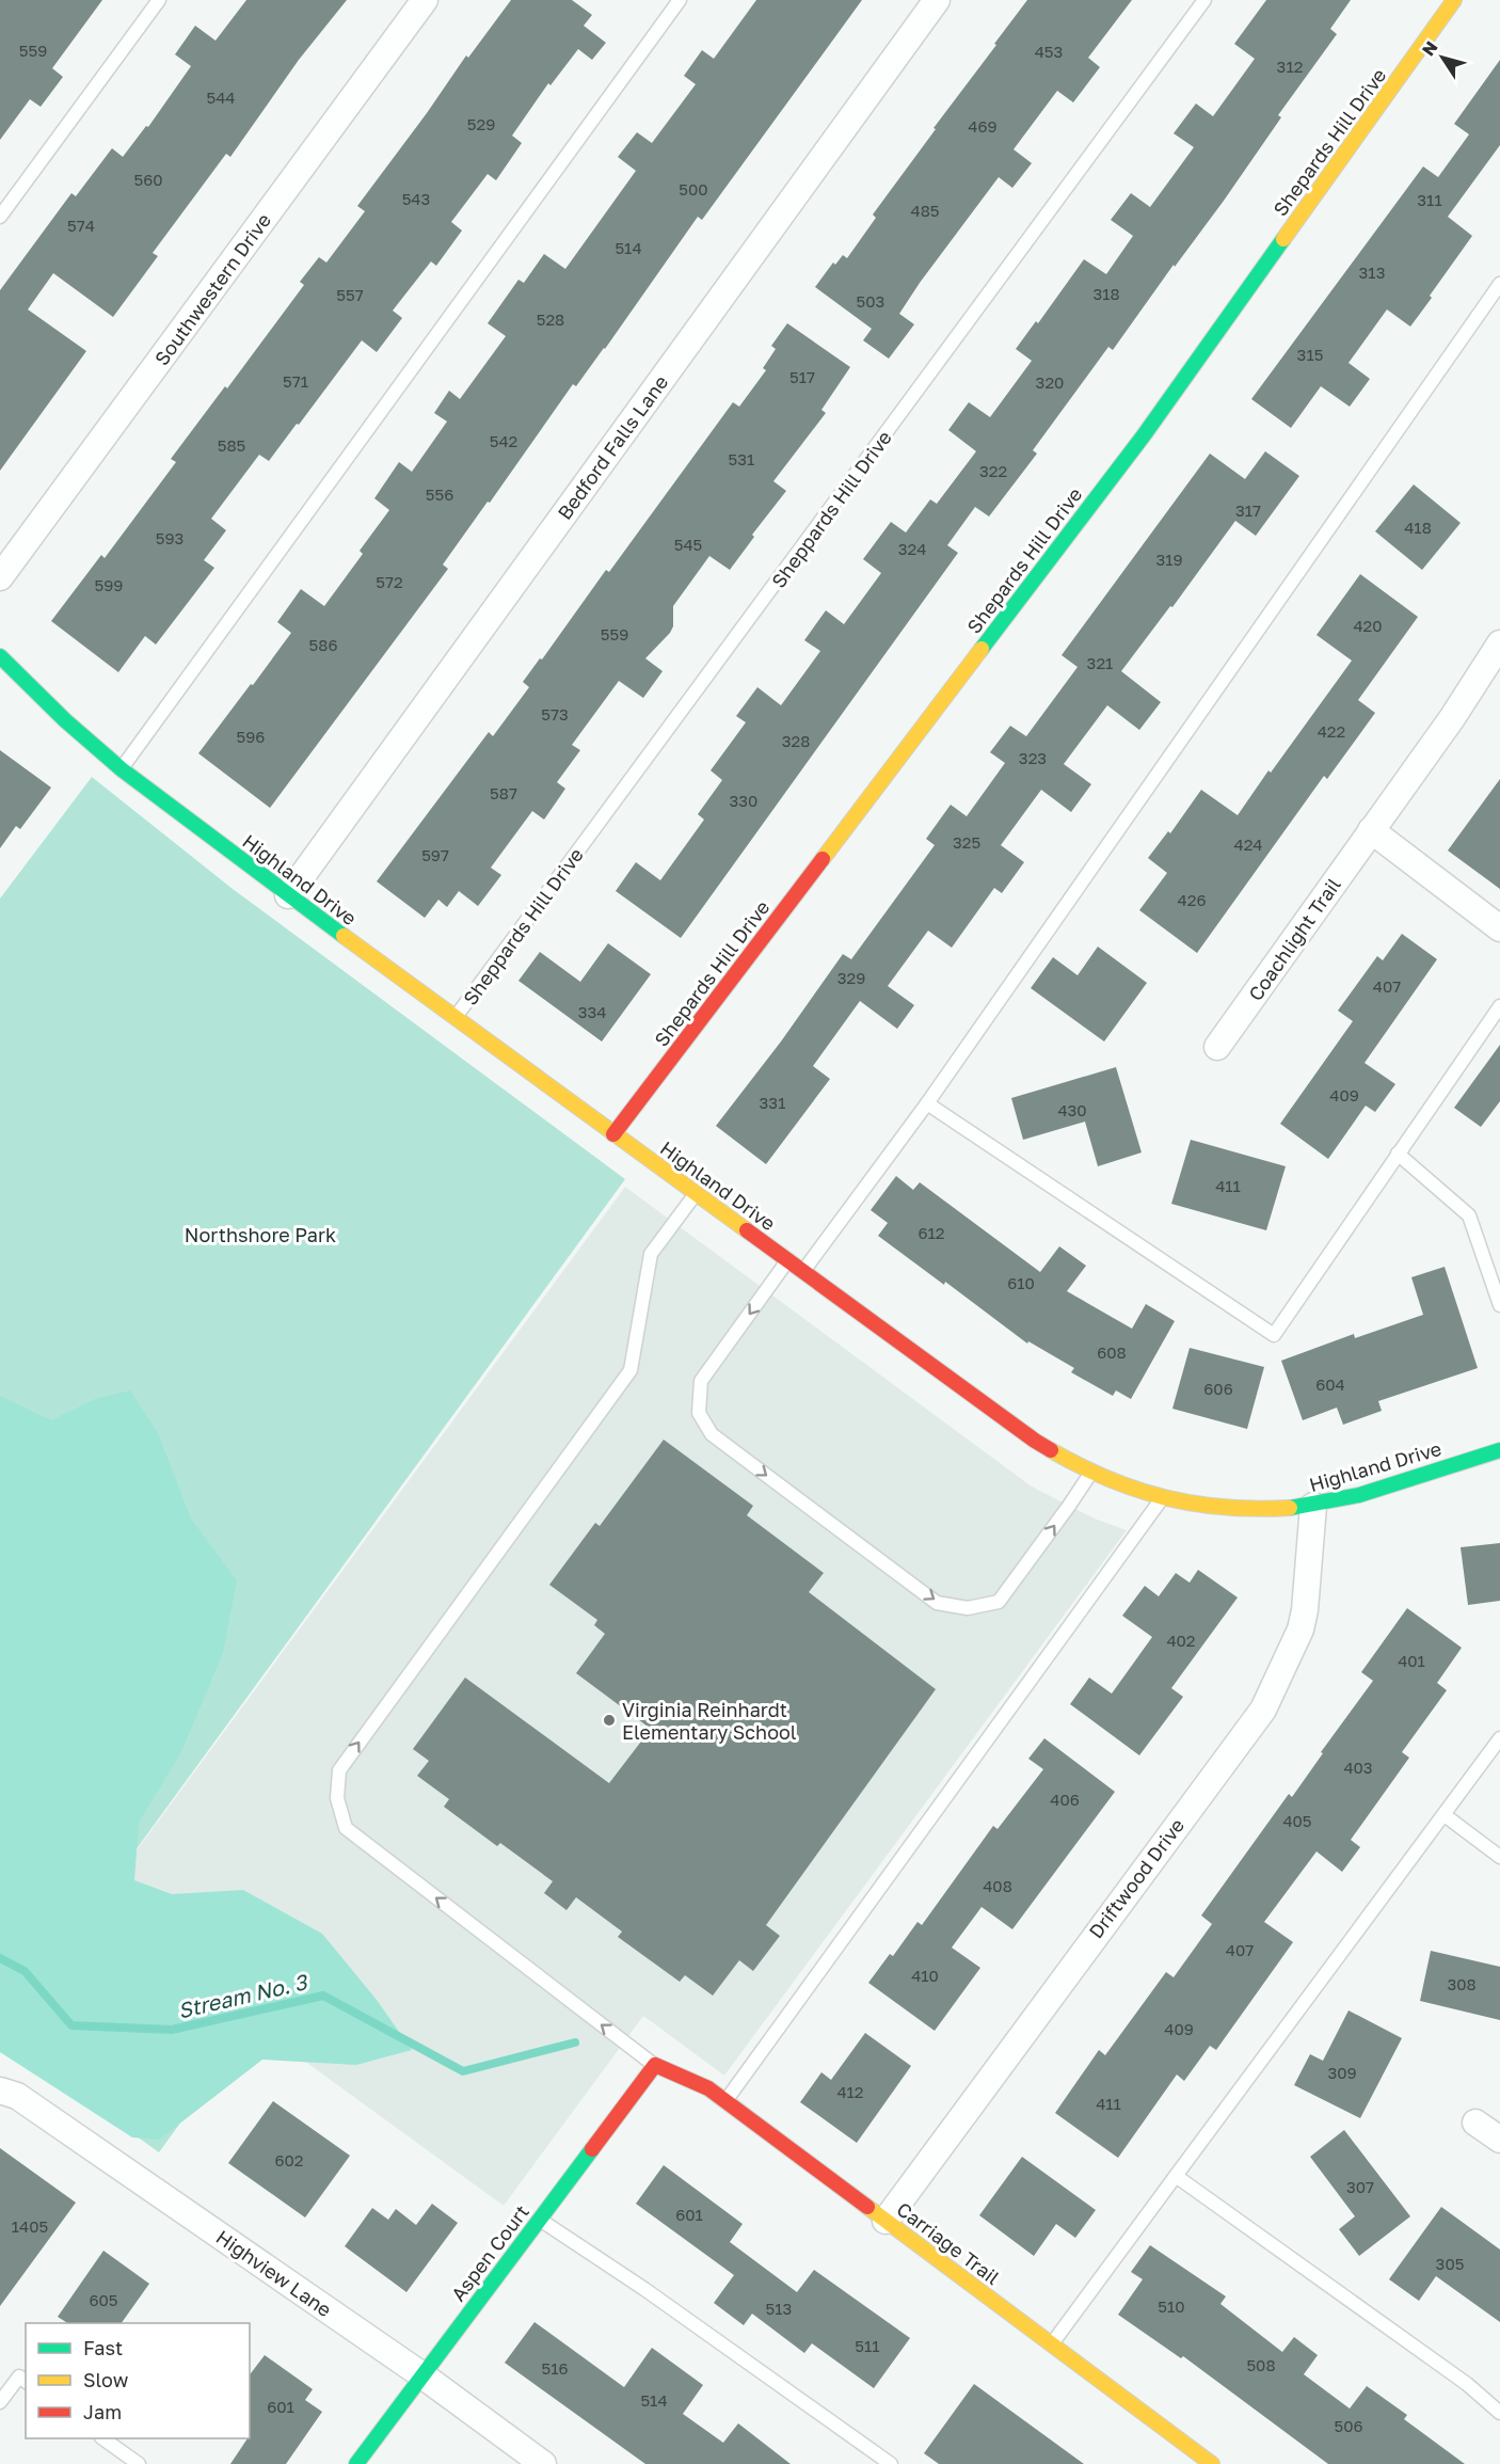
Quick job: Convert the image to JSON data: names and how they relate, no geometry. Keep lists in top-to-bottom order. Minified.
{"streets":{"street":["Shepards Hill Drive","Southwestern Drive","Bedford Falls Lane","Highland Drive","Coachlight Trail","Driftwood Drive","Carriage Trail","Aspen Court","Highview Lane"],"lane":["Sheppards Hill Drive"]},"crossings":[["Shepards Hill Drive","Highland Drive"],["Bedford Falls Lane","Highland Drive"],["Sheppards Hill Drive","Highland Drive"],["Highland Drive","Driftwood Drive"],["Driftwood Drive","Carriage Trail"],["Carriage Trail","Aspen Court"],["Aspen Court","Highview Lane"]],"water":["Stream No. 3"],"parks":["Northshore Park"],"places":["Virginia Reinhardt Elementary School"],"house_numbers":["559","453","312","544","529","469","560","500","543","311","485","574","514","313","318","557","503","528","315","517","571","320","542","585","531","322","556","317","418","593","545","324","319","572","599","420","559","586","321","573","422","596","328","323","587","330","325","424","597","426","329","407","334","409","331","430","411","612","610","608","604","606","402","401","403","406","405","408","407","410","308","409","309","412","411","602","307","601","1405","305","605","510","513","511","508","516","514","601","506"],"legend":["Fast","Slow","Jam"],"north":"top left"}
